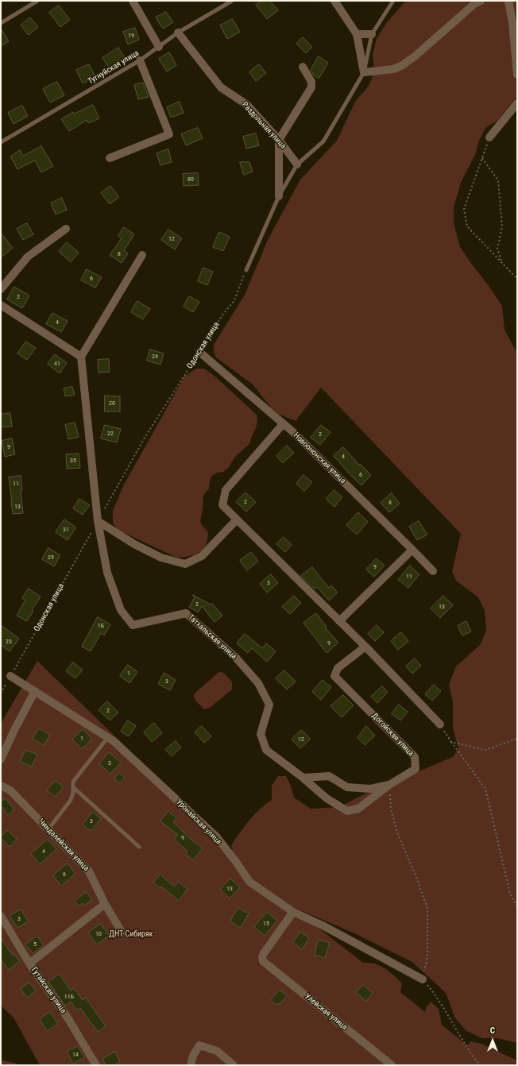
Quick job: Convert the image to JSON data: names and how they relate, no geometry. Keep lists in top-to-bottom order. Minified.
{"streets":{"street":["Раздольная улица","Новоононская улица","Татхальская улица","Догойская улица","Уронайская улица","Чиндалейская улица","Гутайская улица","Улейская улица"],"lane":["Тугнуйская улица"],"path":["Одонская улица"]},"crossings":[["Тугнуйская улица","Раздольная улица"],["Одонская улица","Новоононская улица"],["Одонская улица","Татхальская улица"],["Одонская улица","Уронайская улица"],["Татхальская улица","Догойская улица"],["Уронайская улица","Улейская улица"]],"parks":["ДНТ Сибиряк"],"house_numbers":["19","80","12","8","6","2","4","24","41","20","22","2","9","4","35","6","11","2","8","13","31","29","9","11","3","2","13","1Б","23","9","1","3","2","1","12","3","3","9","4","6","13","3","15","10","5","11Б","14"],"north":"top"}
